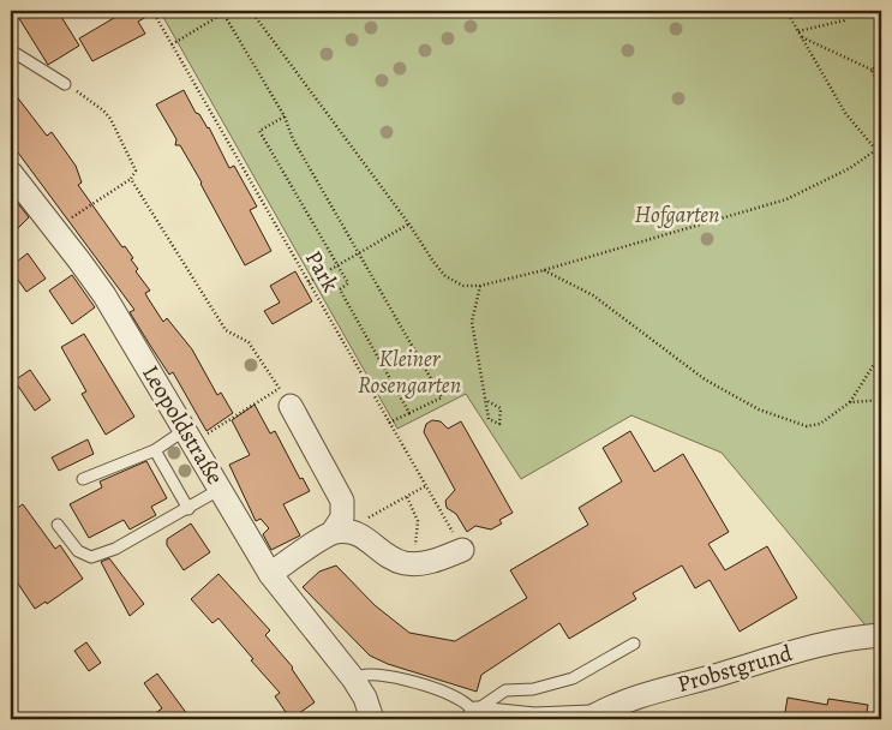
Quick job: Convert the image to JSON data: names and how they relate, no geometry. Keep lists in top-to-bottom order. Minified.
{"streets":{"street":["Leopoldstraße","Probstgrund"],"path":["Park"]},"parks":["Hofgarten","Kleiner Rosengarten"]}
